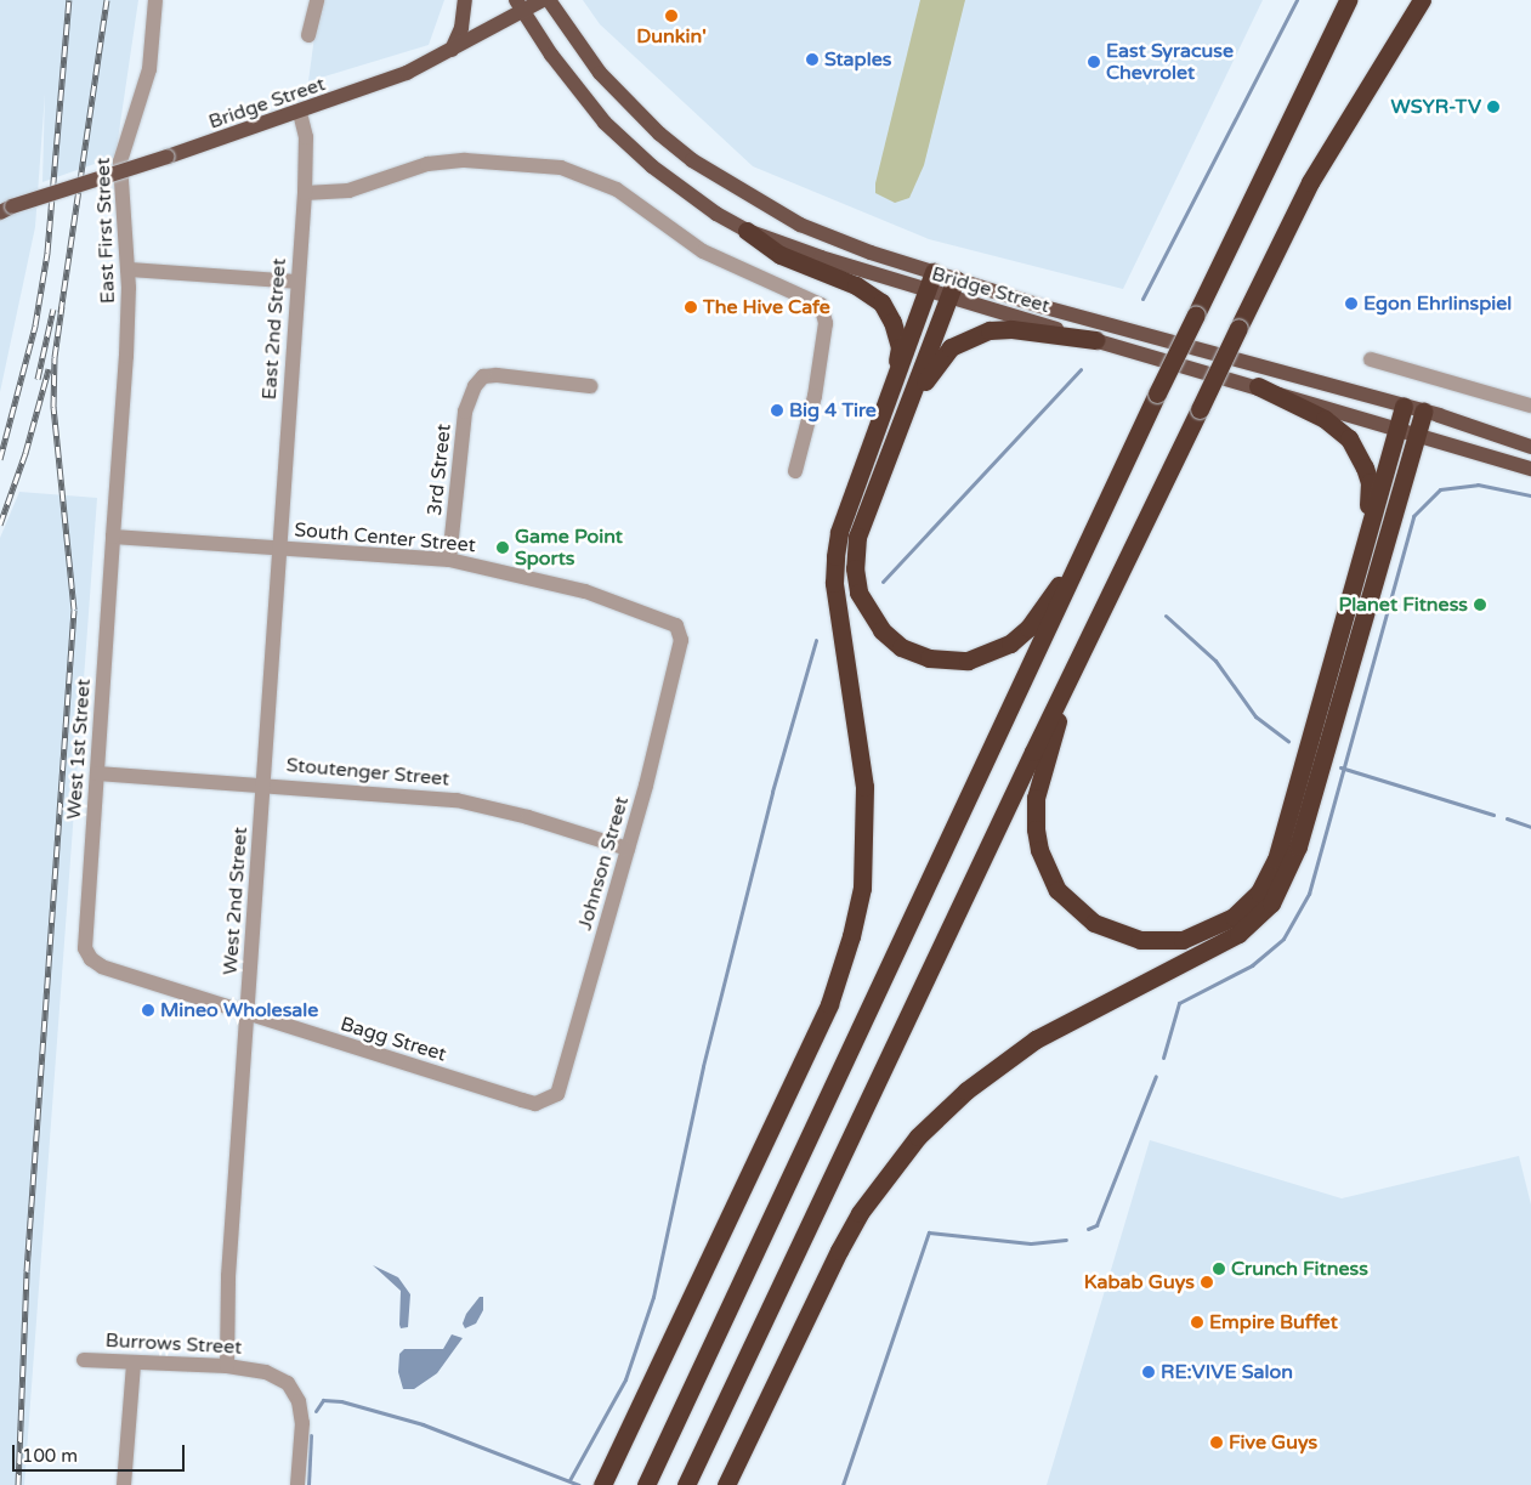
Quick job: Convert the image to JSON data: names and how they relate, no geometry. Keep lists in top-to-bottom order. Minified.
{"streets":{"main road":["Bridge Street"],"street":["East First Street","East 2nd Street","3rd Street","South Center Street","West 1st Street","Stoutenger Street","Johnson Street","West 2nd Street","Bagg Street","Burrows Street"]},"crossings":[["Bridge Street","East 2nd Street"],["East First Street","South Center Street"],["East First Street","West 1st Street"],["East 2nd Street","South Center Street"],["East 2nd Street","West 2nd Street"],["3rd Street","South Center Street"],["South Center Street","West 1st Street"],["South Center Street","Johnson Street"],["South Center Street","West 2nd Street"],["West 1st Street","Stoutenger Street"],["West 1st Street","Bagg Street"],["Stoutenger Street","Johnson Street"],["Stoutenger Street","West 2nd Street"],["Johnson Street","Bagg Street"],["West 2nd Street","Bagg Street"],["West 2nd Street","Burrows Street"]],"places":["Dunkin'","Staples","East Syracuse Chevrolet","WSYR-TV","Egon Ehrlinspiel","The Hive Cafe","Big 4 Tire","Game Point Sports","Planet Fitness","Mineo Wholesale","Crunch Fitness","Kabab Guys","Empire Buffet","RE:VIVE Salon","Five Guys"],"scale_bar":"100 m"}
